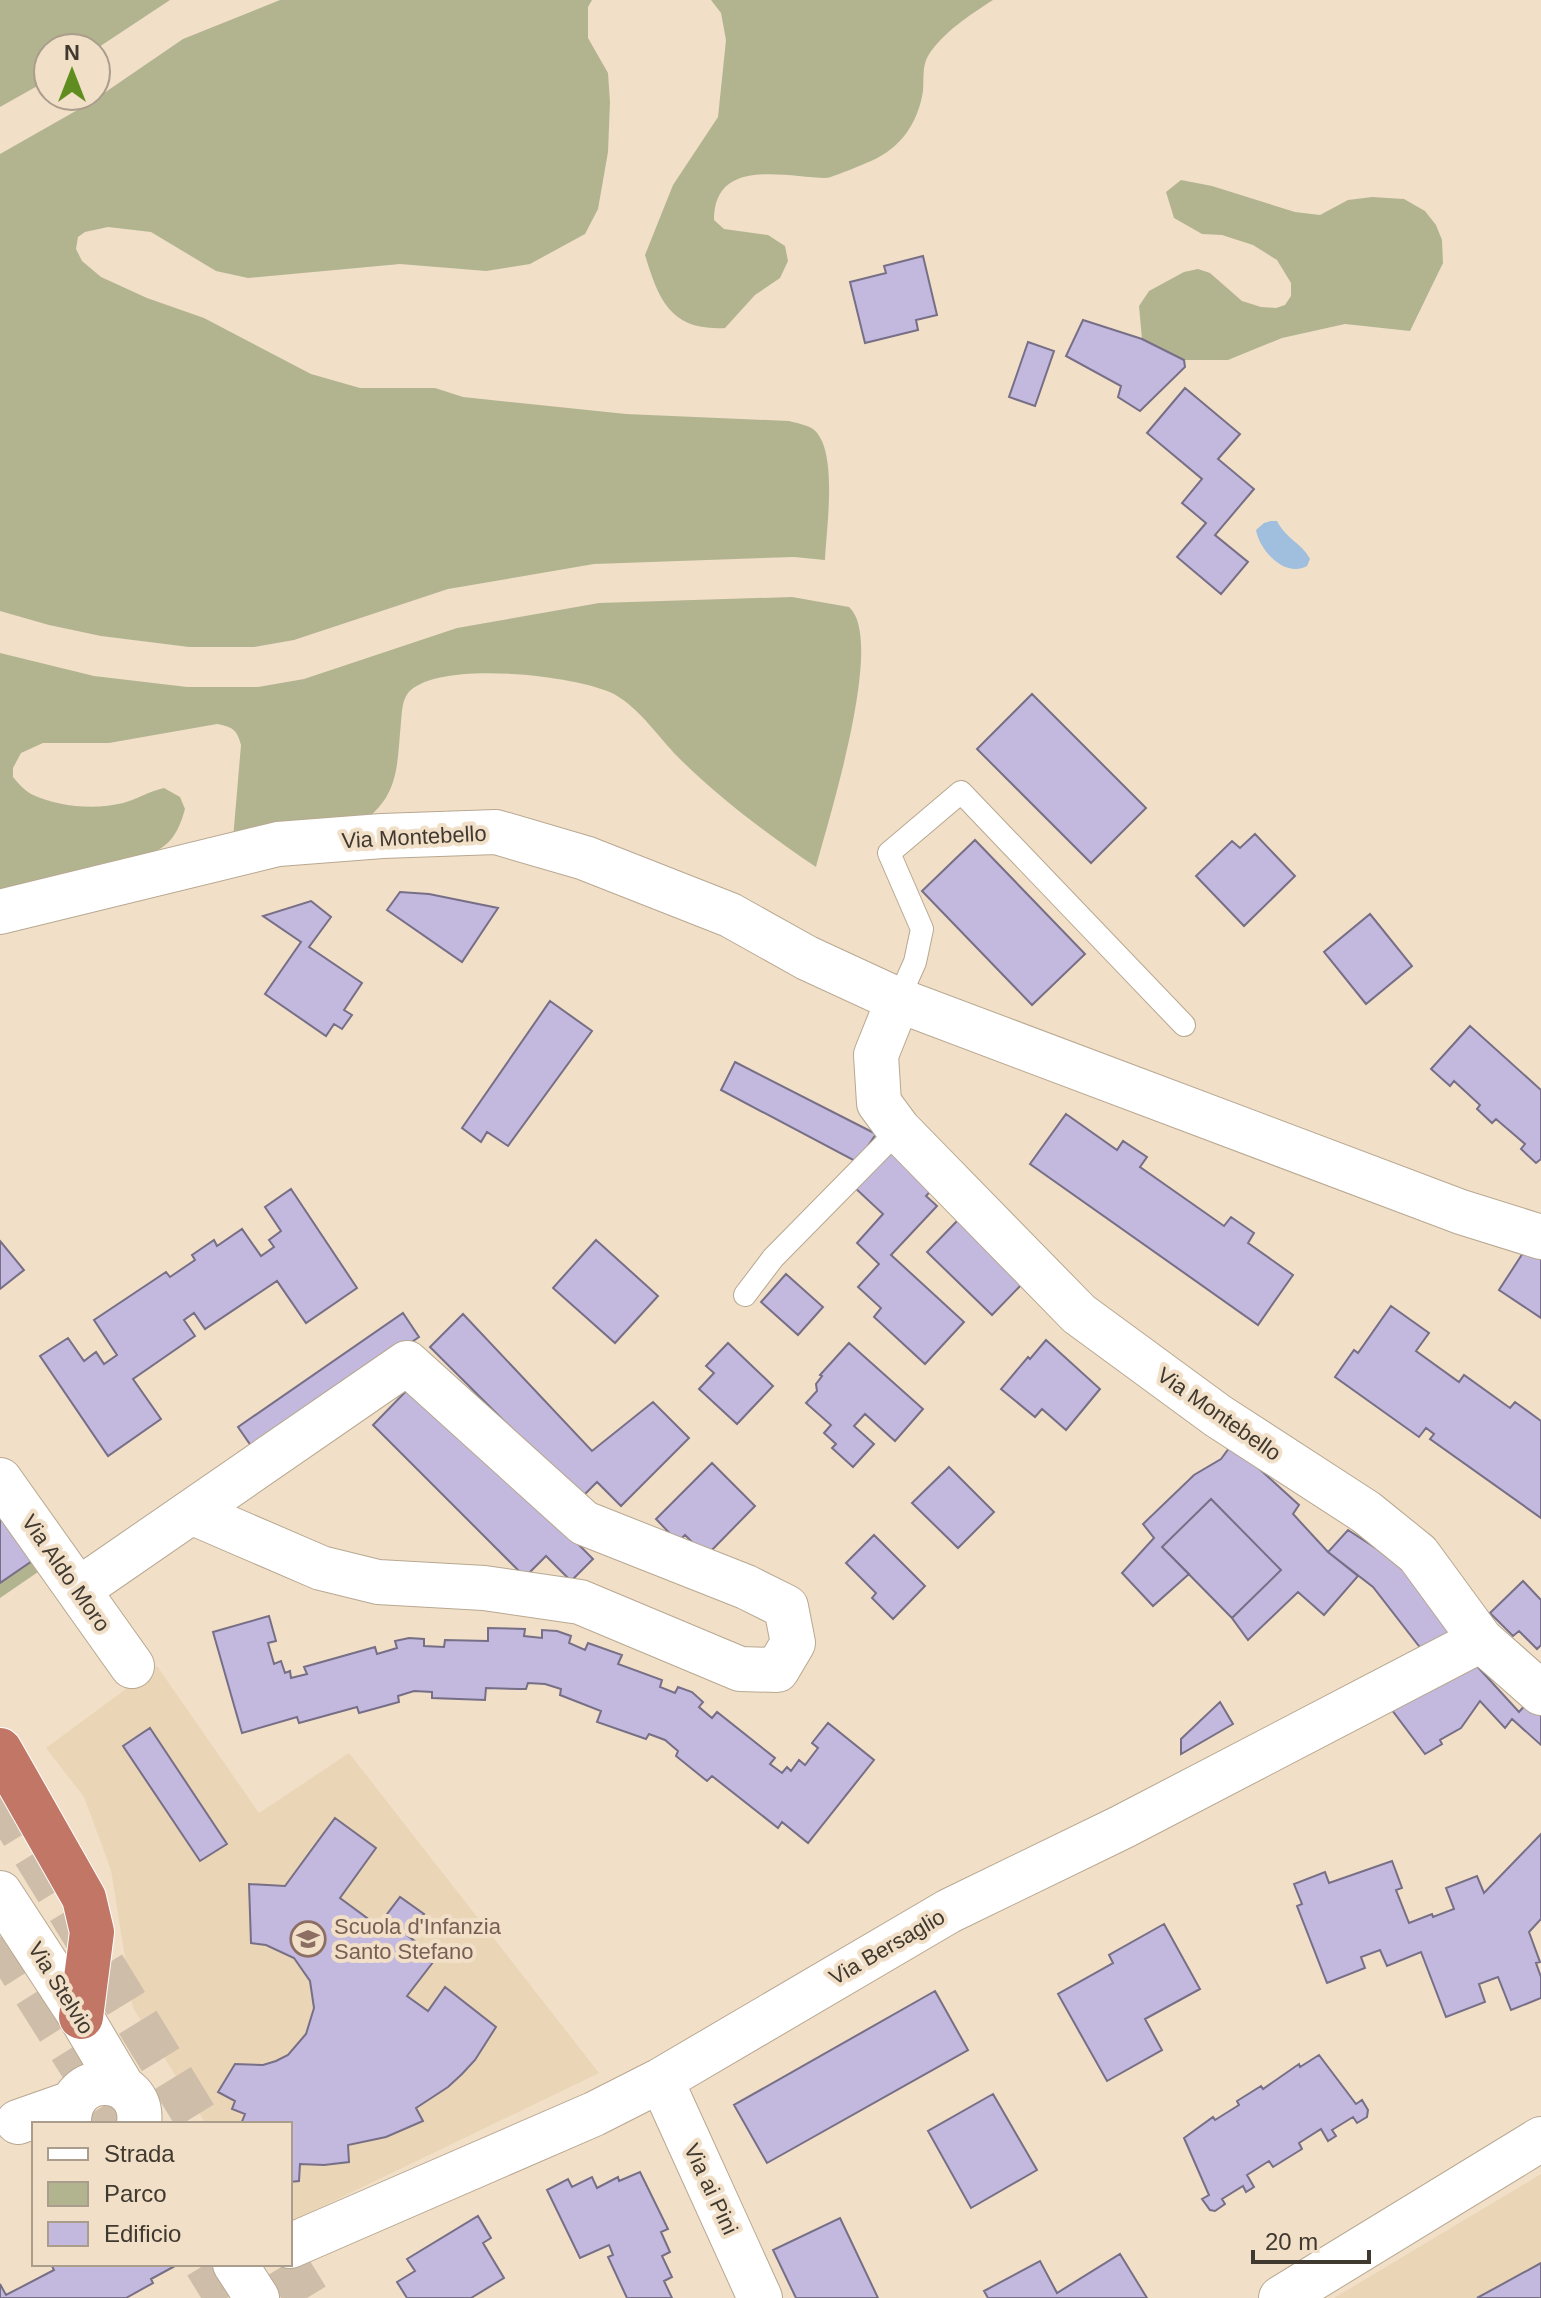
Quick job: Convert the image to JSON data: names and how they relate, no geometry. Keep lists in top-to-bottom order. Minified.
{"streets":{"street":["Via Montebello","Via Aldo Moro","Via Bersaglio","Via Stelvio","Via ai Pini"]},"crossings":[["Via Montebello","Via Bersaglio"],["Via Bersaglio","Via ai Pini"]],"places":{"school or university":["Scuola d'Infanzia Santo Stefano"]},"legend":["Strada","Parco","Edificio"],"scale_bar":"20 m","north":"top"}
